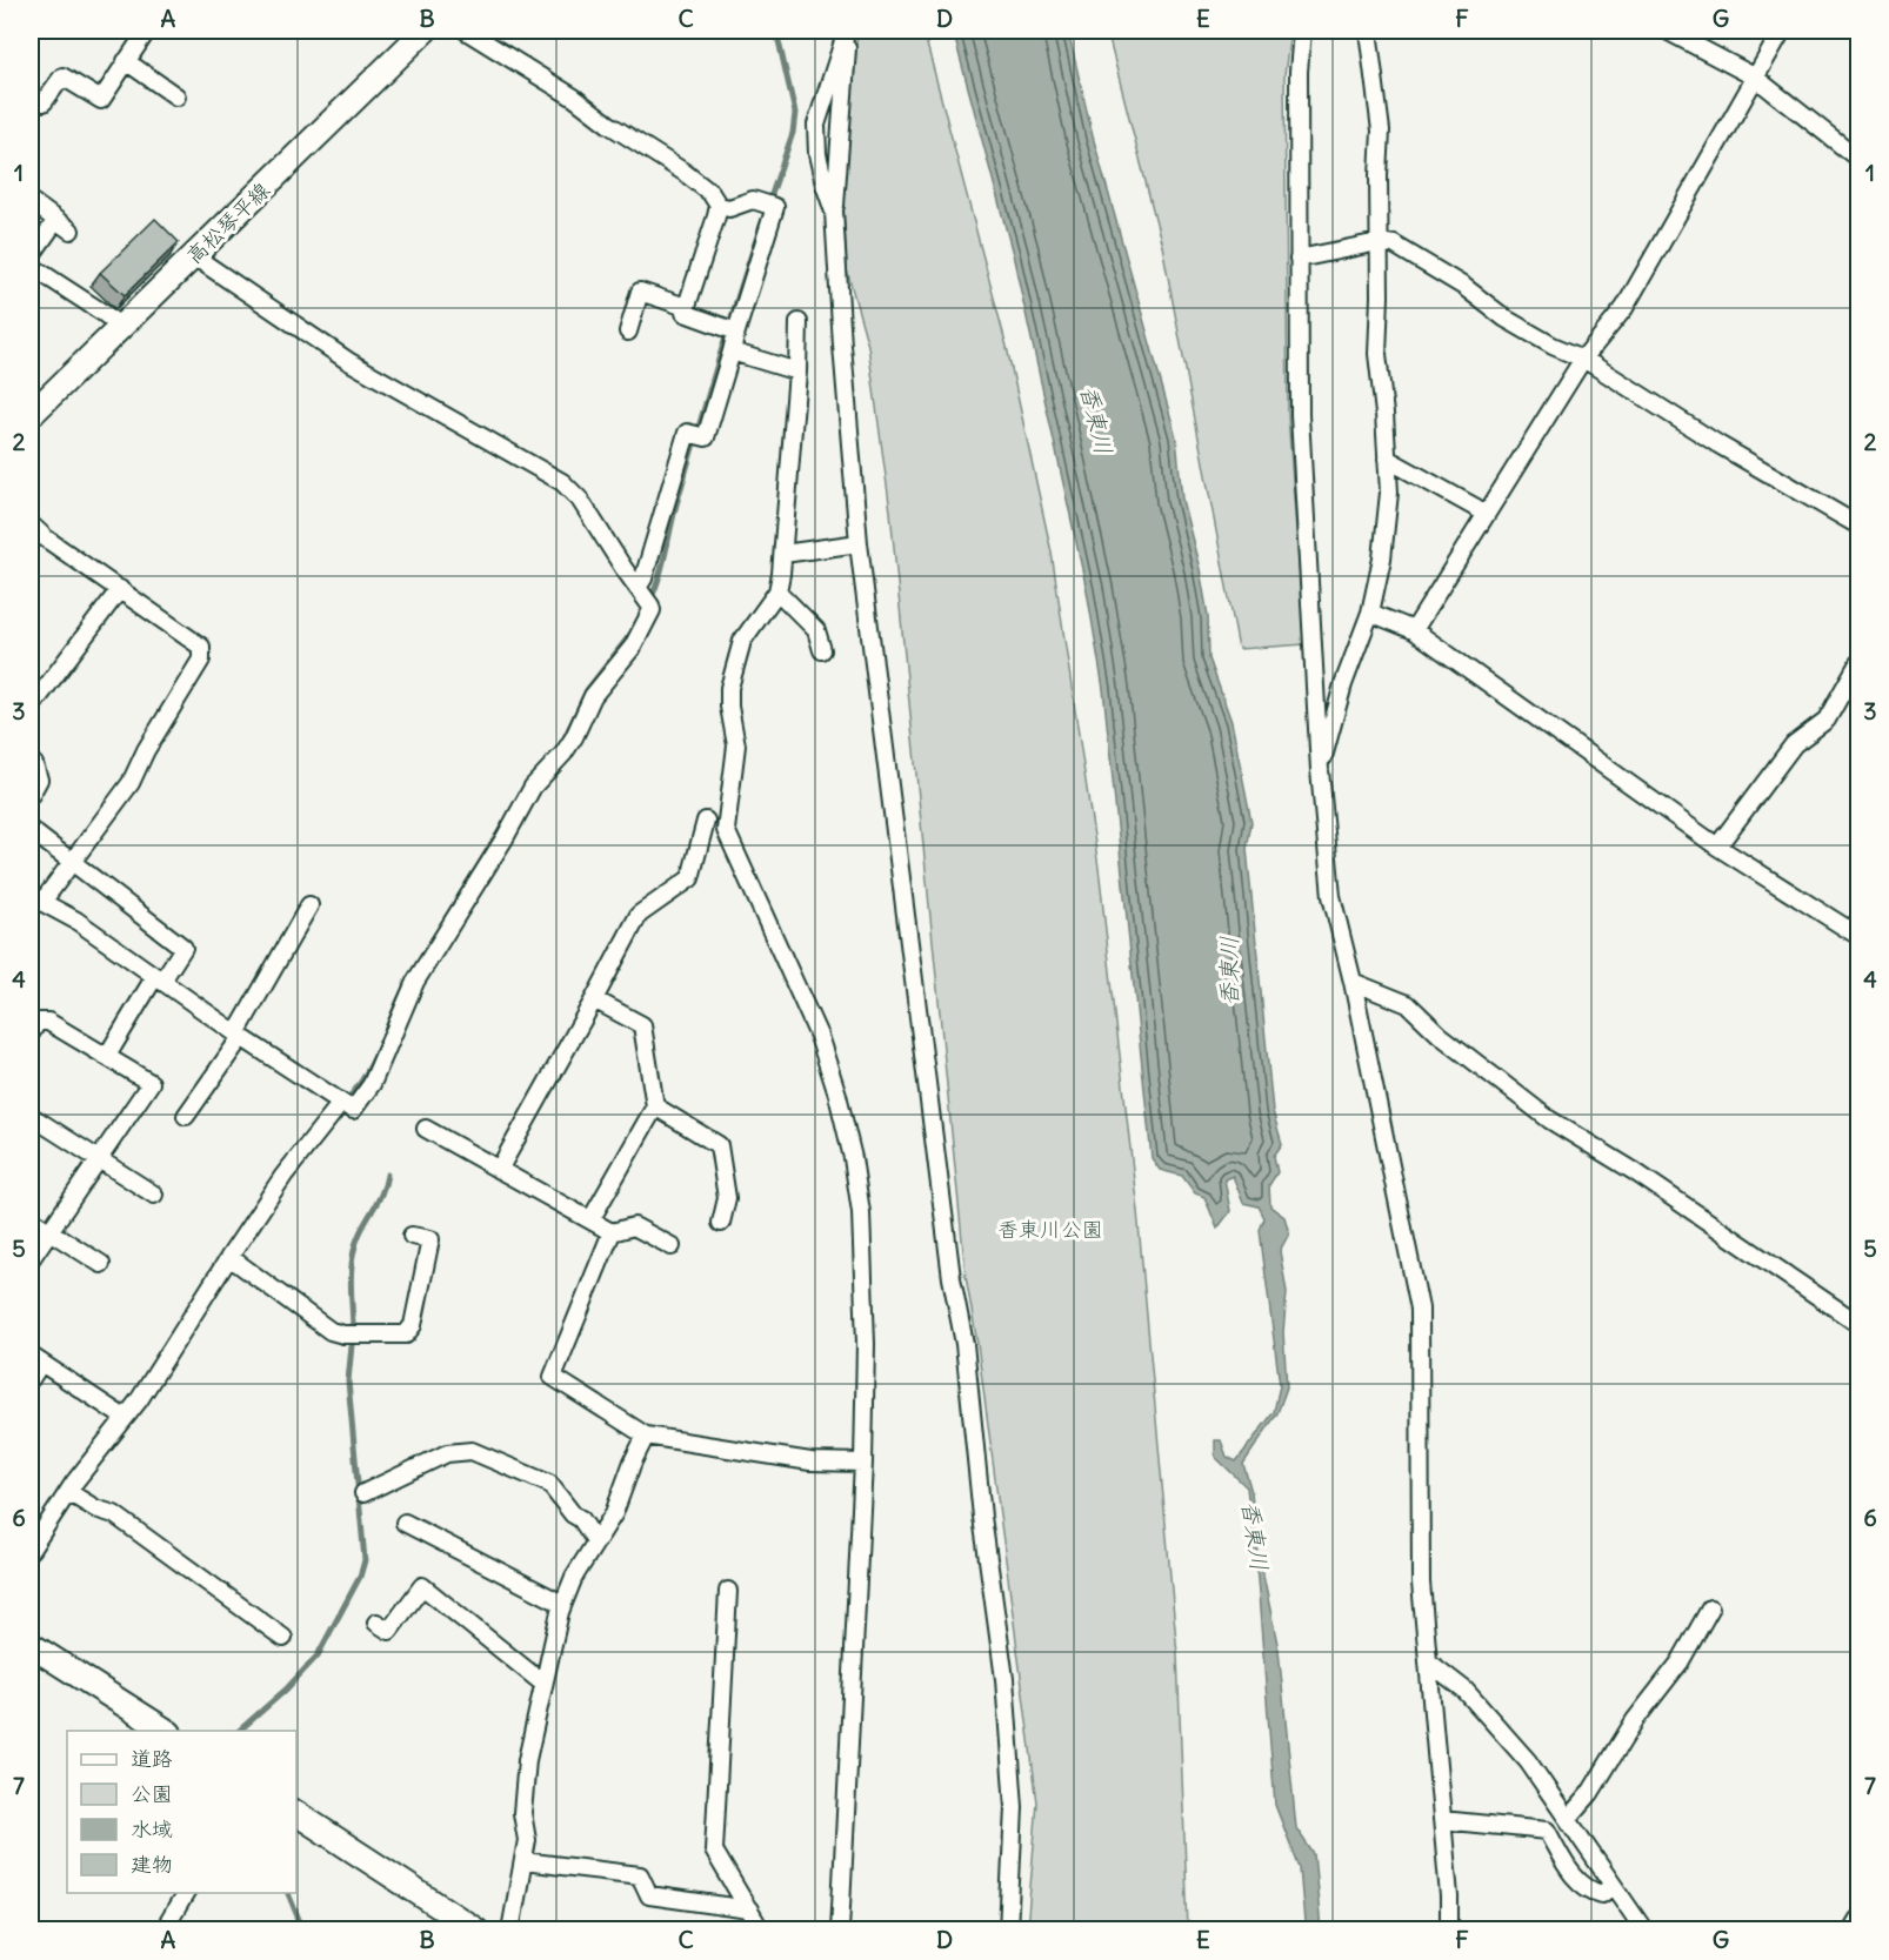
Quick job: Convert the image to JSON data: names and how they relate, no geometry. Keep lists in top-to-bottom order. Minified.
{"streets":{"main road":["高松琴平線"]},"water":["香東川"],"parks":["香東川公園"],"legend":["道路","公園","水域","建物"],"grid":{"columns":["A","B","C","D","E","F","G"],"rows":["1","2","3","4","5","6","7"]}}
